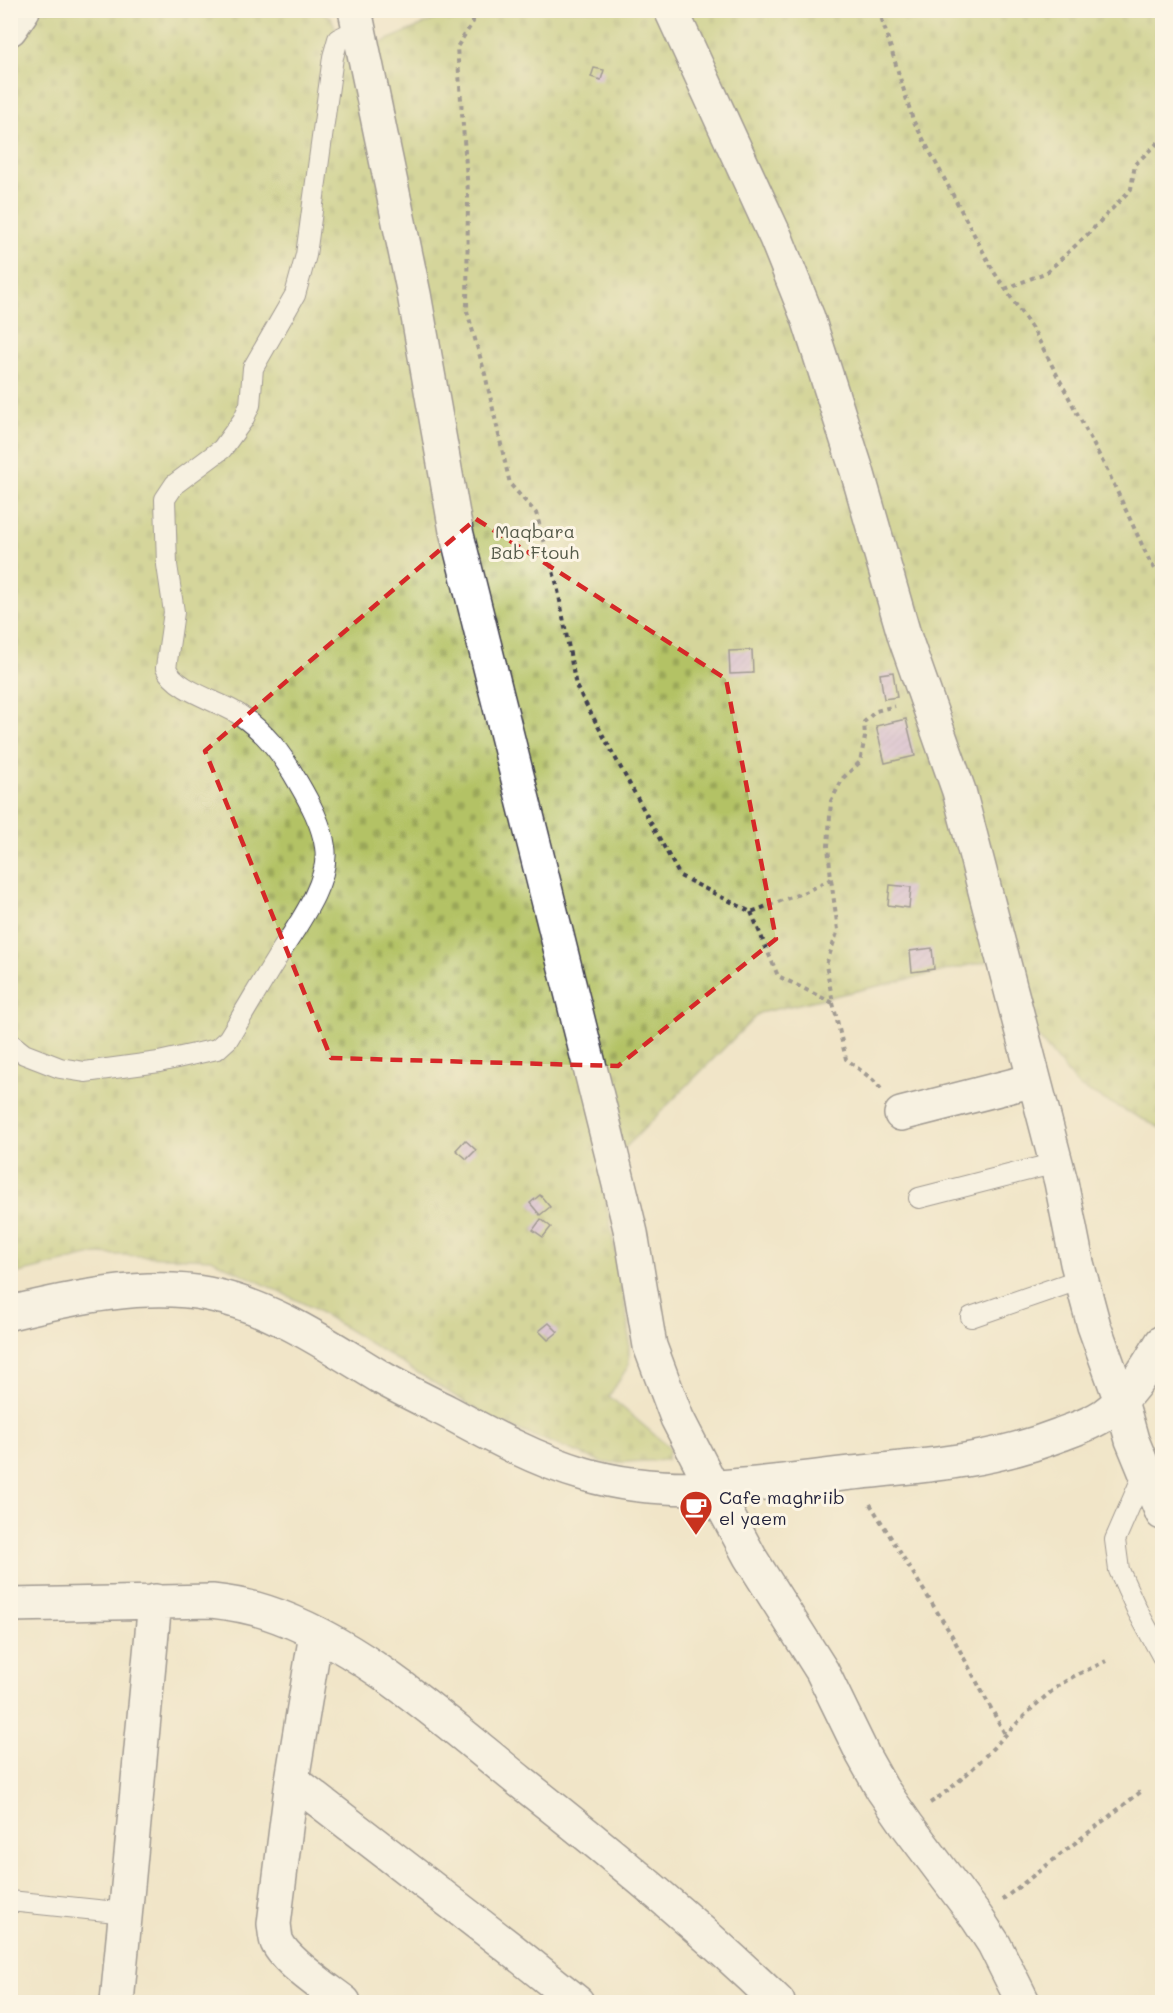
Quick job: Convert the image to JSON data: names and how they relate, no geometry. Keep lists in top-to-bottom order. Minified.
{"parks":["Maqbara Bab Ftouh"],"places":{"cafe":["Cafe maghriib el yaem"]}}
